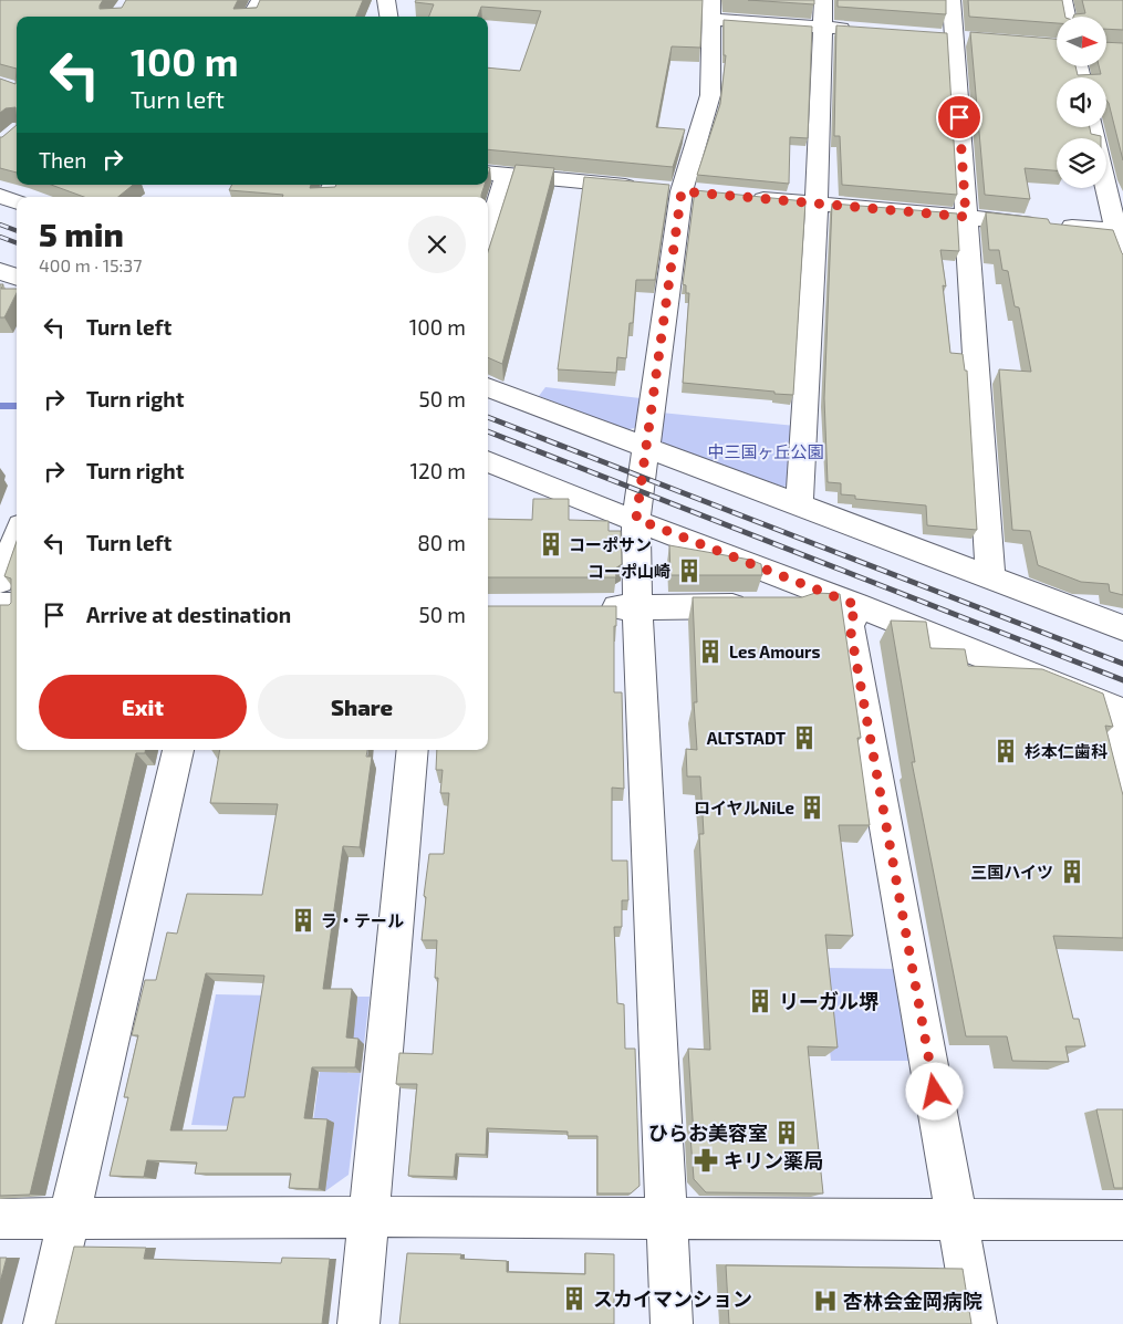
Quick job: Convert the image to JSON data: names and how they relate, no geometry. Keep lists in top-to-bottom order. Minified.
{"parks":["中三国ヶ丘公園"],"places":{"building":["コーポサン","コーポ山崎","Les Amours","ALTSTADT","杉本仁歯科","ロイヤルNiLe","三国ハイツ","ラ・テール","リーガル堺","ひらお美容室","スカイマンション"],"pharmacy":["キリン薬局"],"hospital":["杏林会金岡病院"]},"north":"right","page":{"turn":["100 m","Turn left"],"then":"Then","heading":["5 min","400 m · 15:37"],"list":[{"name":"Turn left","value":"100 m"},{"name":"Turn right","value":"50 m"},{"name":"Turn right","value":"120 m"},{"name":"Turn left","value":"80 m"},{"name":"Arrive at destination","value":"50 m"}],"buttons":["Exit","Share"]}}
